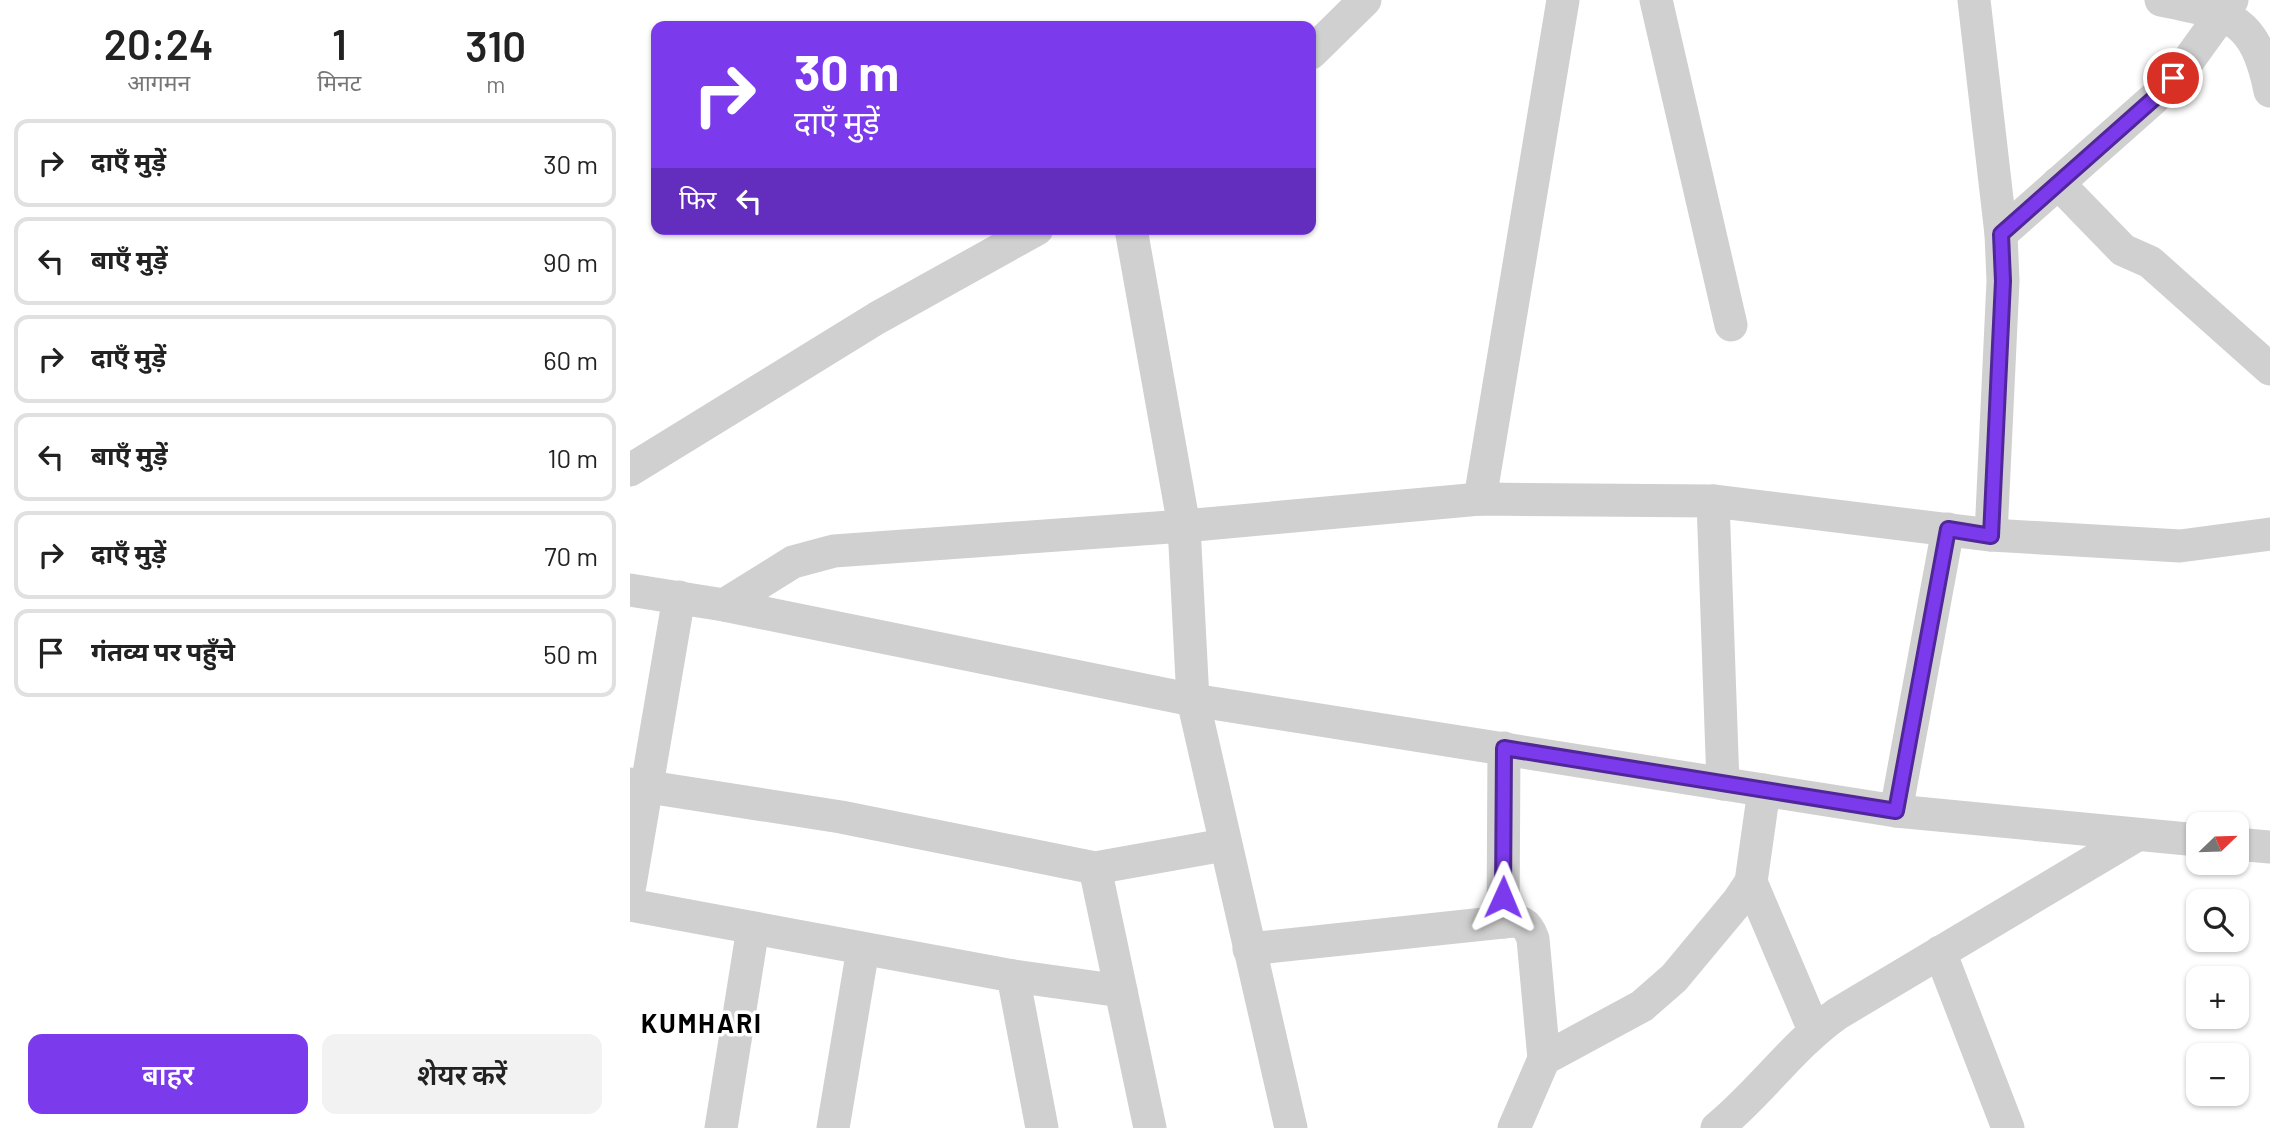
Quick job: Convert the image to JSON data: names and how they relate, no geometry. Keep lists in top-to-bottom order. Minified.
{"districts":["KUMHARI"],"north":"top right","page":{"eta":["20:24","आगमन","1","मिनट","310","m"],"turn":["30 m","दाएँ मुड़ें"],"list":[{"name":"दाएँ मुड़ें","value":"30 m"},{"name":"बाएँ मुड़ें","value":"90 m"},{"name":"दाएँ मुड़ें","value":"60 m"},{"name":"बाएँ मुड़ें","value":"10 m"},{"name":"दाएँ मुड़ें","value":"70 m"},{"name":"गंतव्य पर पहुँचे","value":"50 m"}],"then":"फिर","map_buttons":["+","−"],"buttons":["बाहर","शेयर करें"]}}
